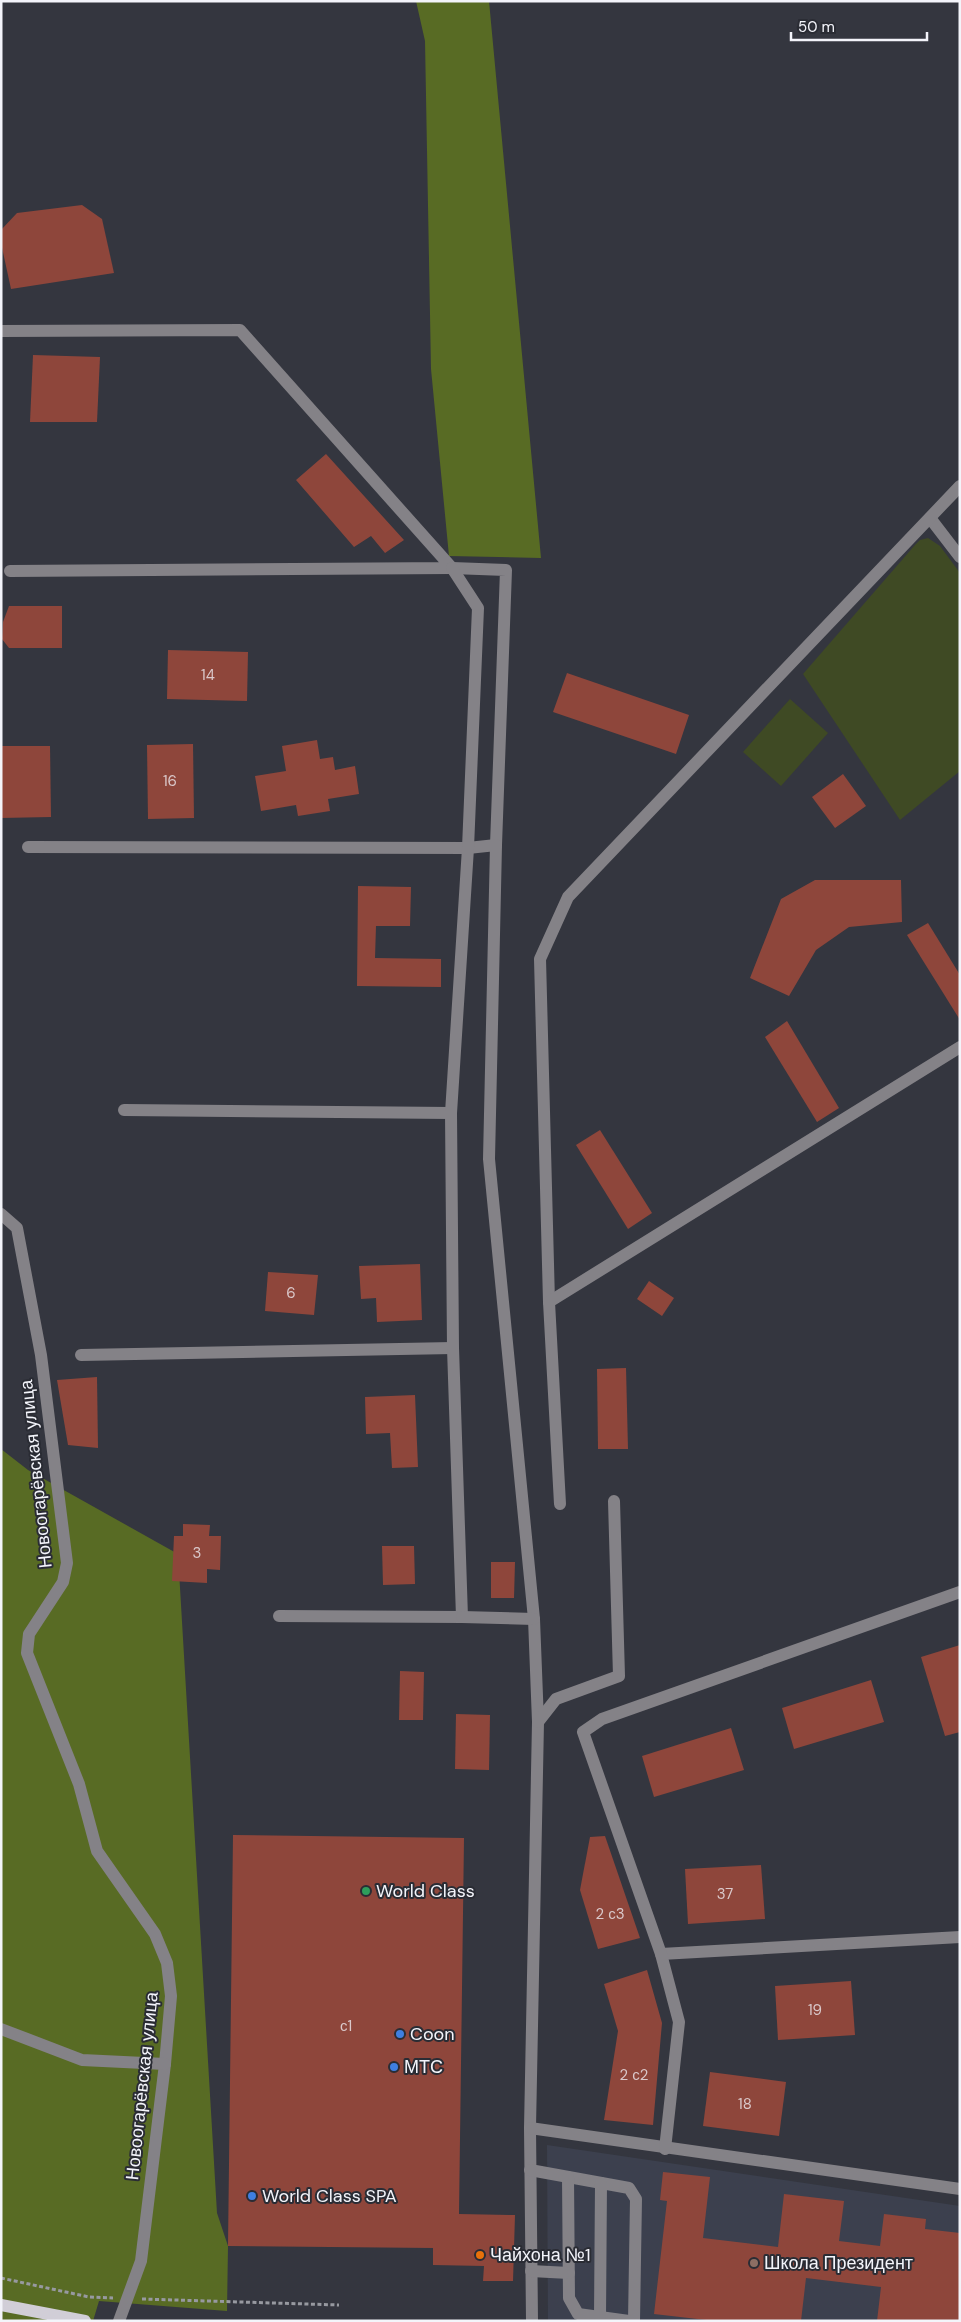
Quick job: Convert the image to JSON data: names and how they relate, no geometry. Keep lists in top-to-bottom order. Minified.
{"streets":{"street":["Новоогарёвская улица"]},"places":["World Class","Coon","МТС","World Class SPA","Чайхона №1","Школа Президент"],"house_numbers":["14","16","6","3","37","2 с3","19","с1","2 с2","18"],"scale_bar":"50 m"}
